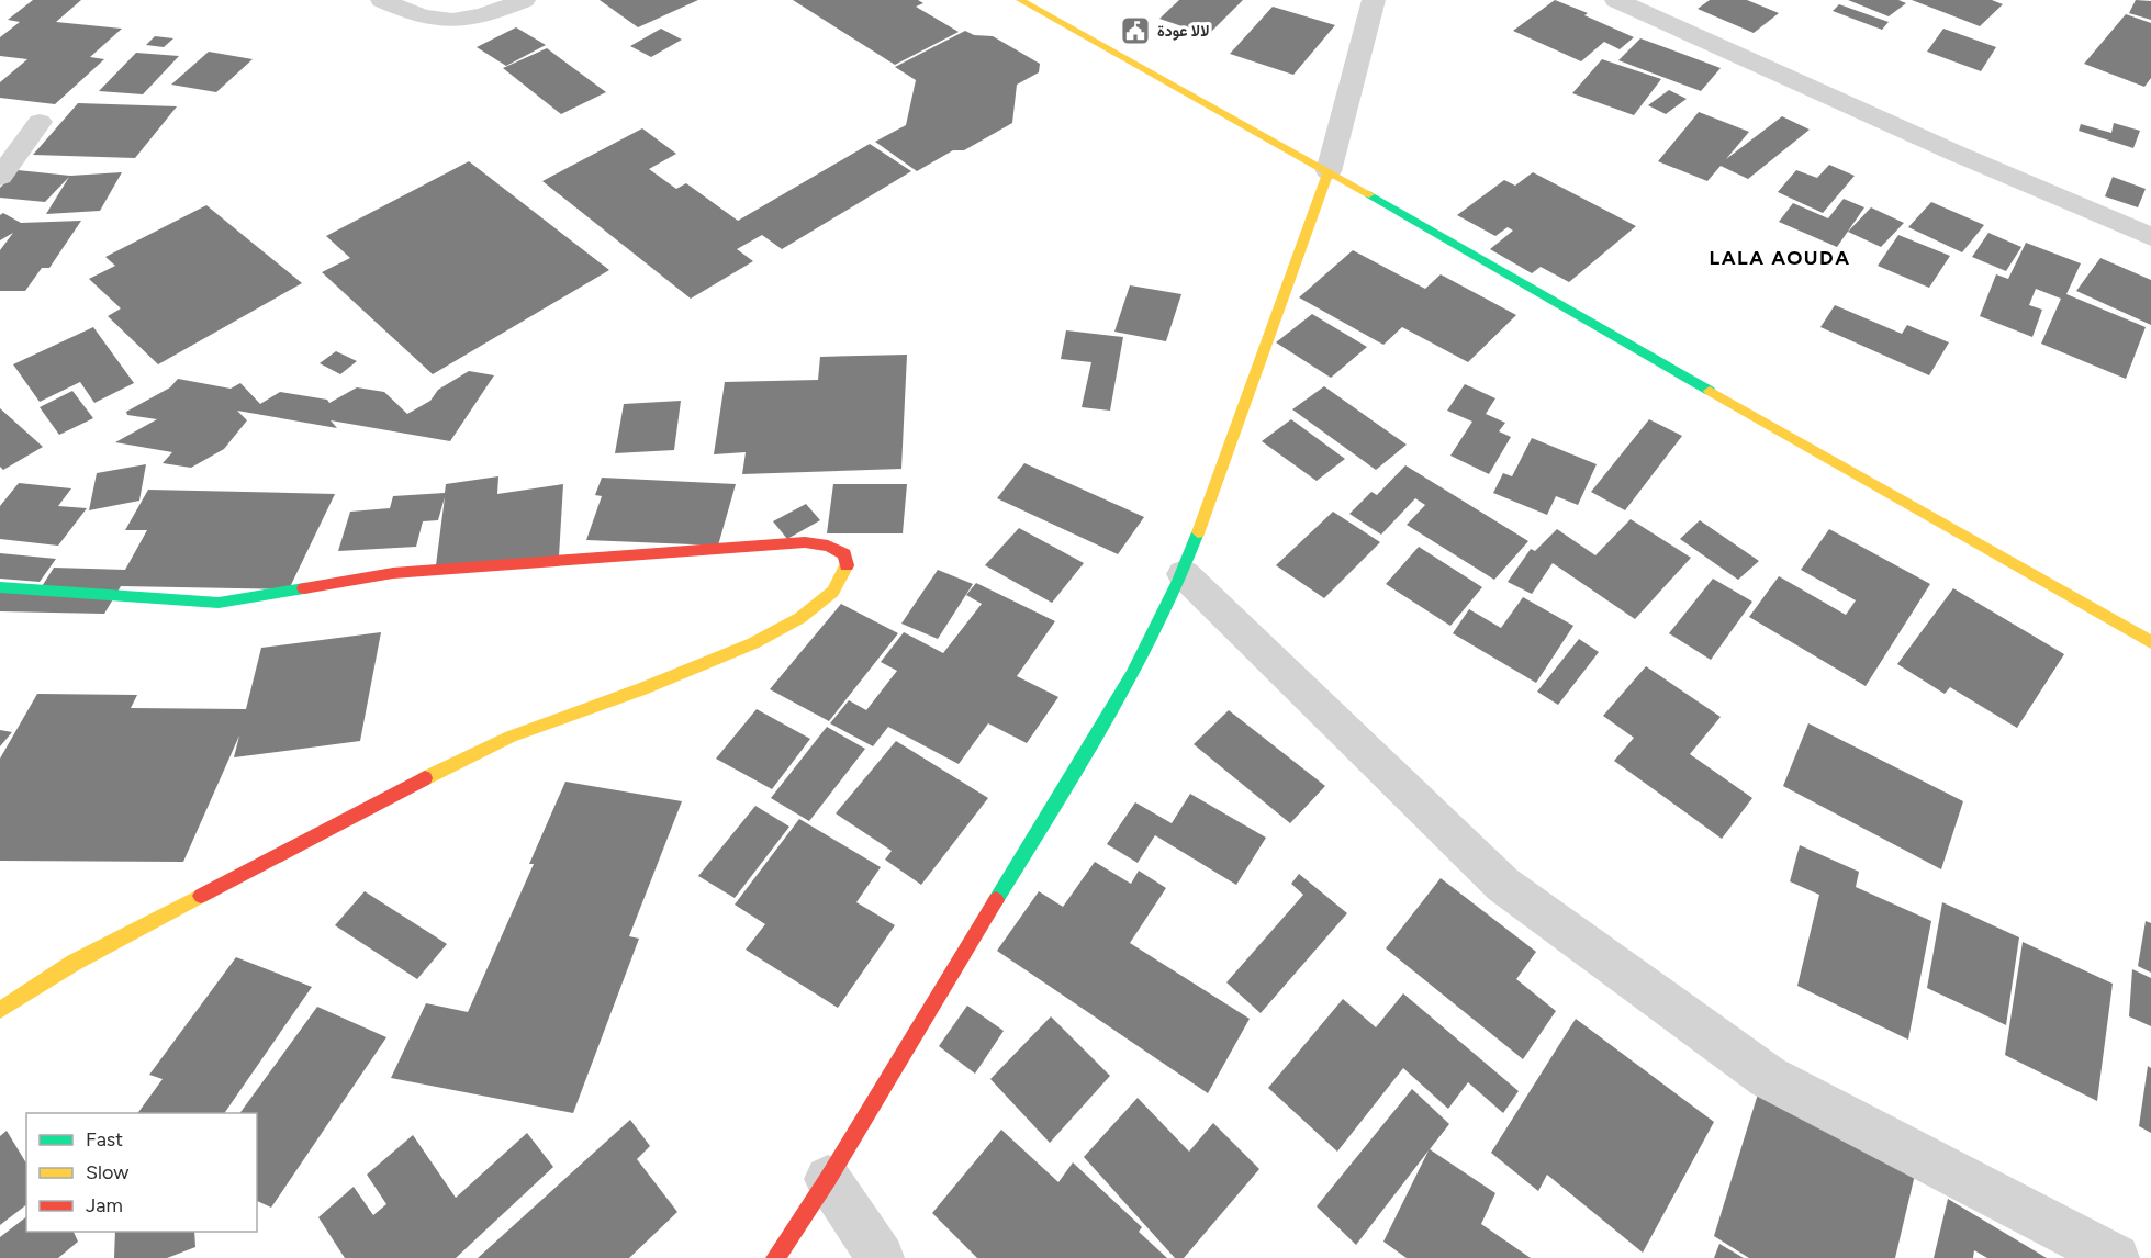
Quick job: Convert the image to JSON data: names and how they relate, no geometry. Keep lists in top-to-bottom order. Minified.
{"districts":["LALA AOUDA"],"places":{"public building":["لالا عودة"]},"legend":["Fast","Slow","Jam"]}
